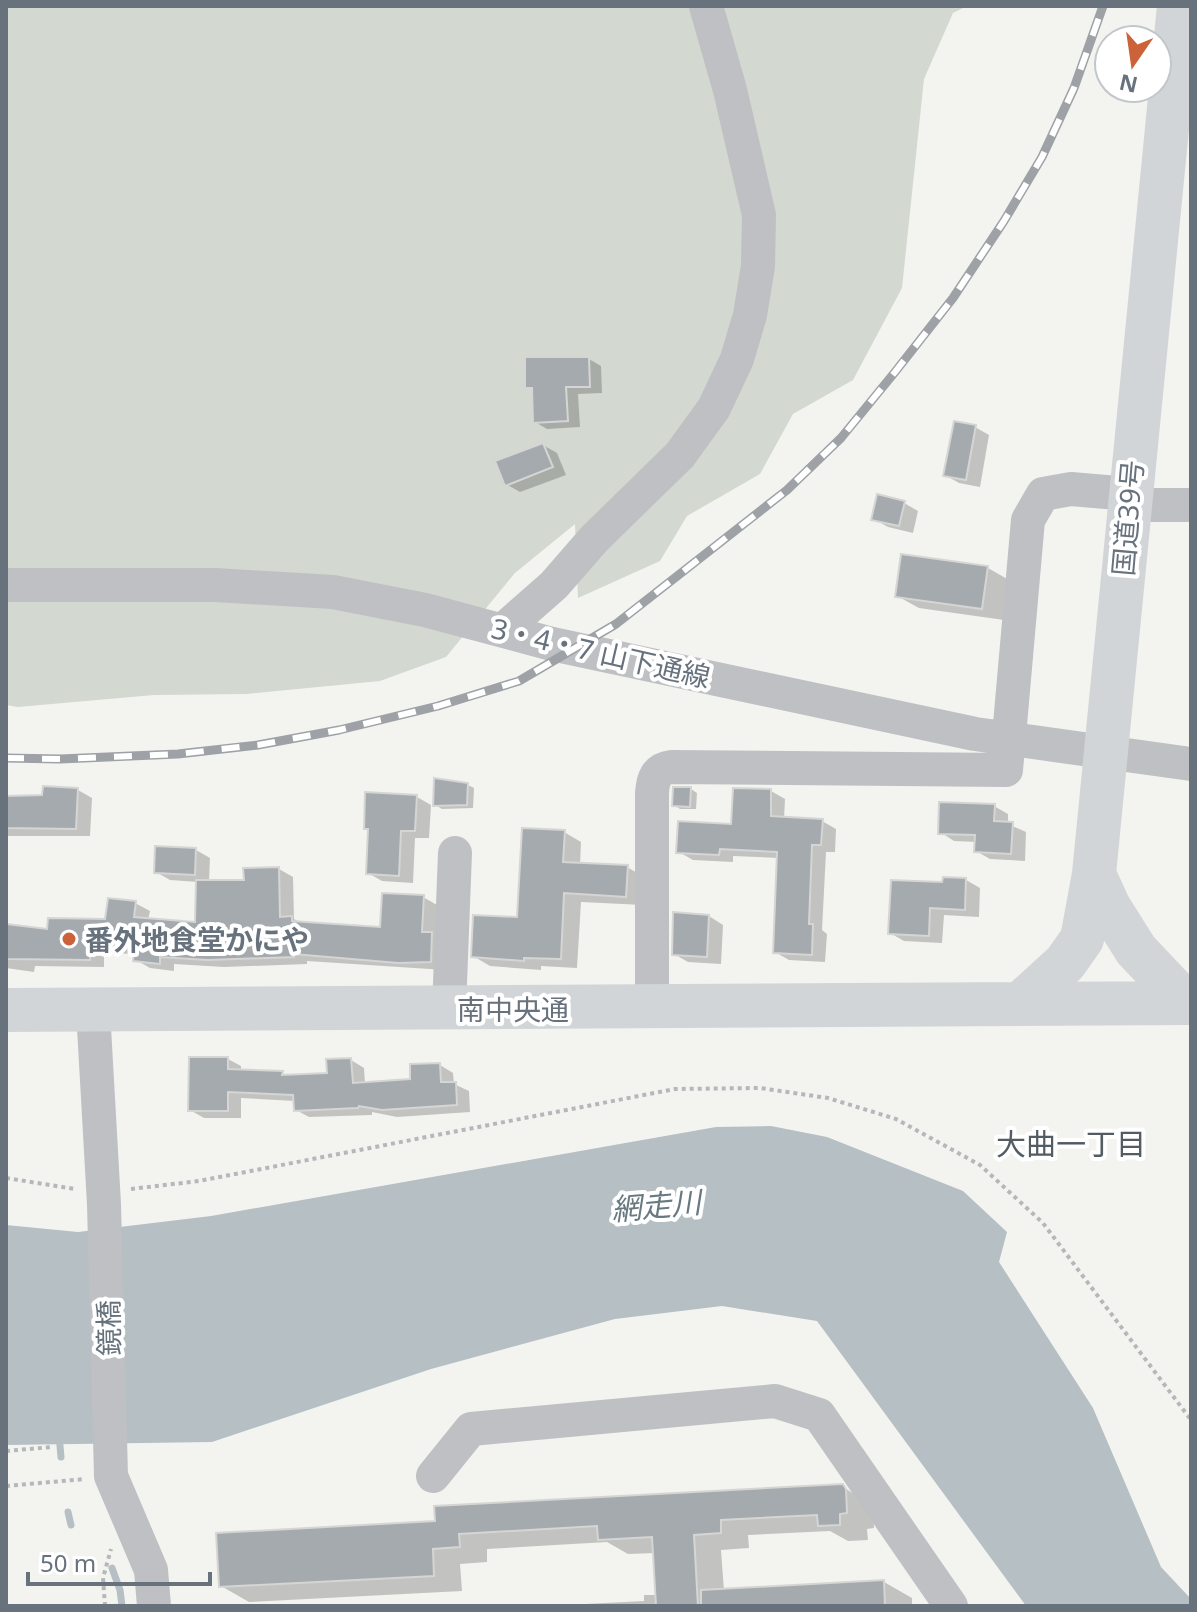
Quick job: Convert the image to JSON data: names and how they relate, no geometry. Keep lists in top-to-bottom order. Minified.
{"streets":{"highway":["国道39号","南中央通"],"street":["3・4・7 山下通線","鏡橋"]},"crossings":[["国道39号","南中央通"],["南中央通","鏡橋"]],"districts":["大曲一丁目"],"water":["網走川"],"places":["番外地食堂かにや"],"scale_bar":"50 m","north":"bottom"}
